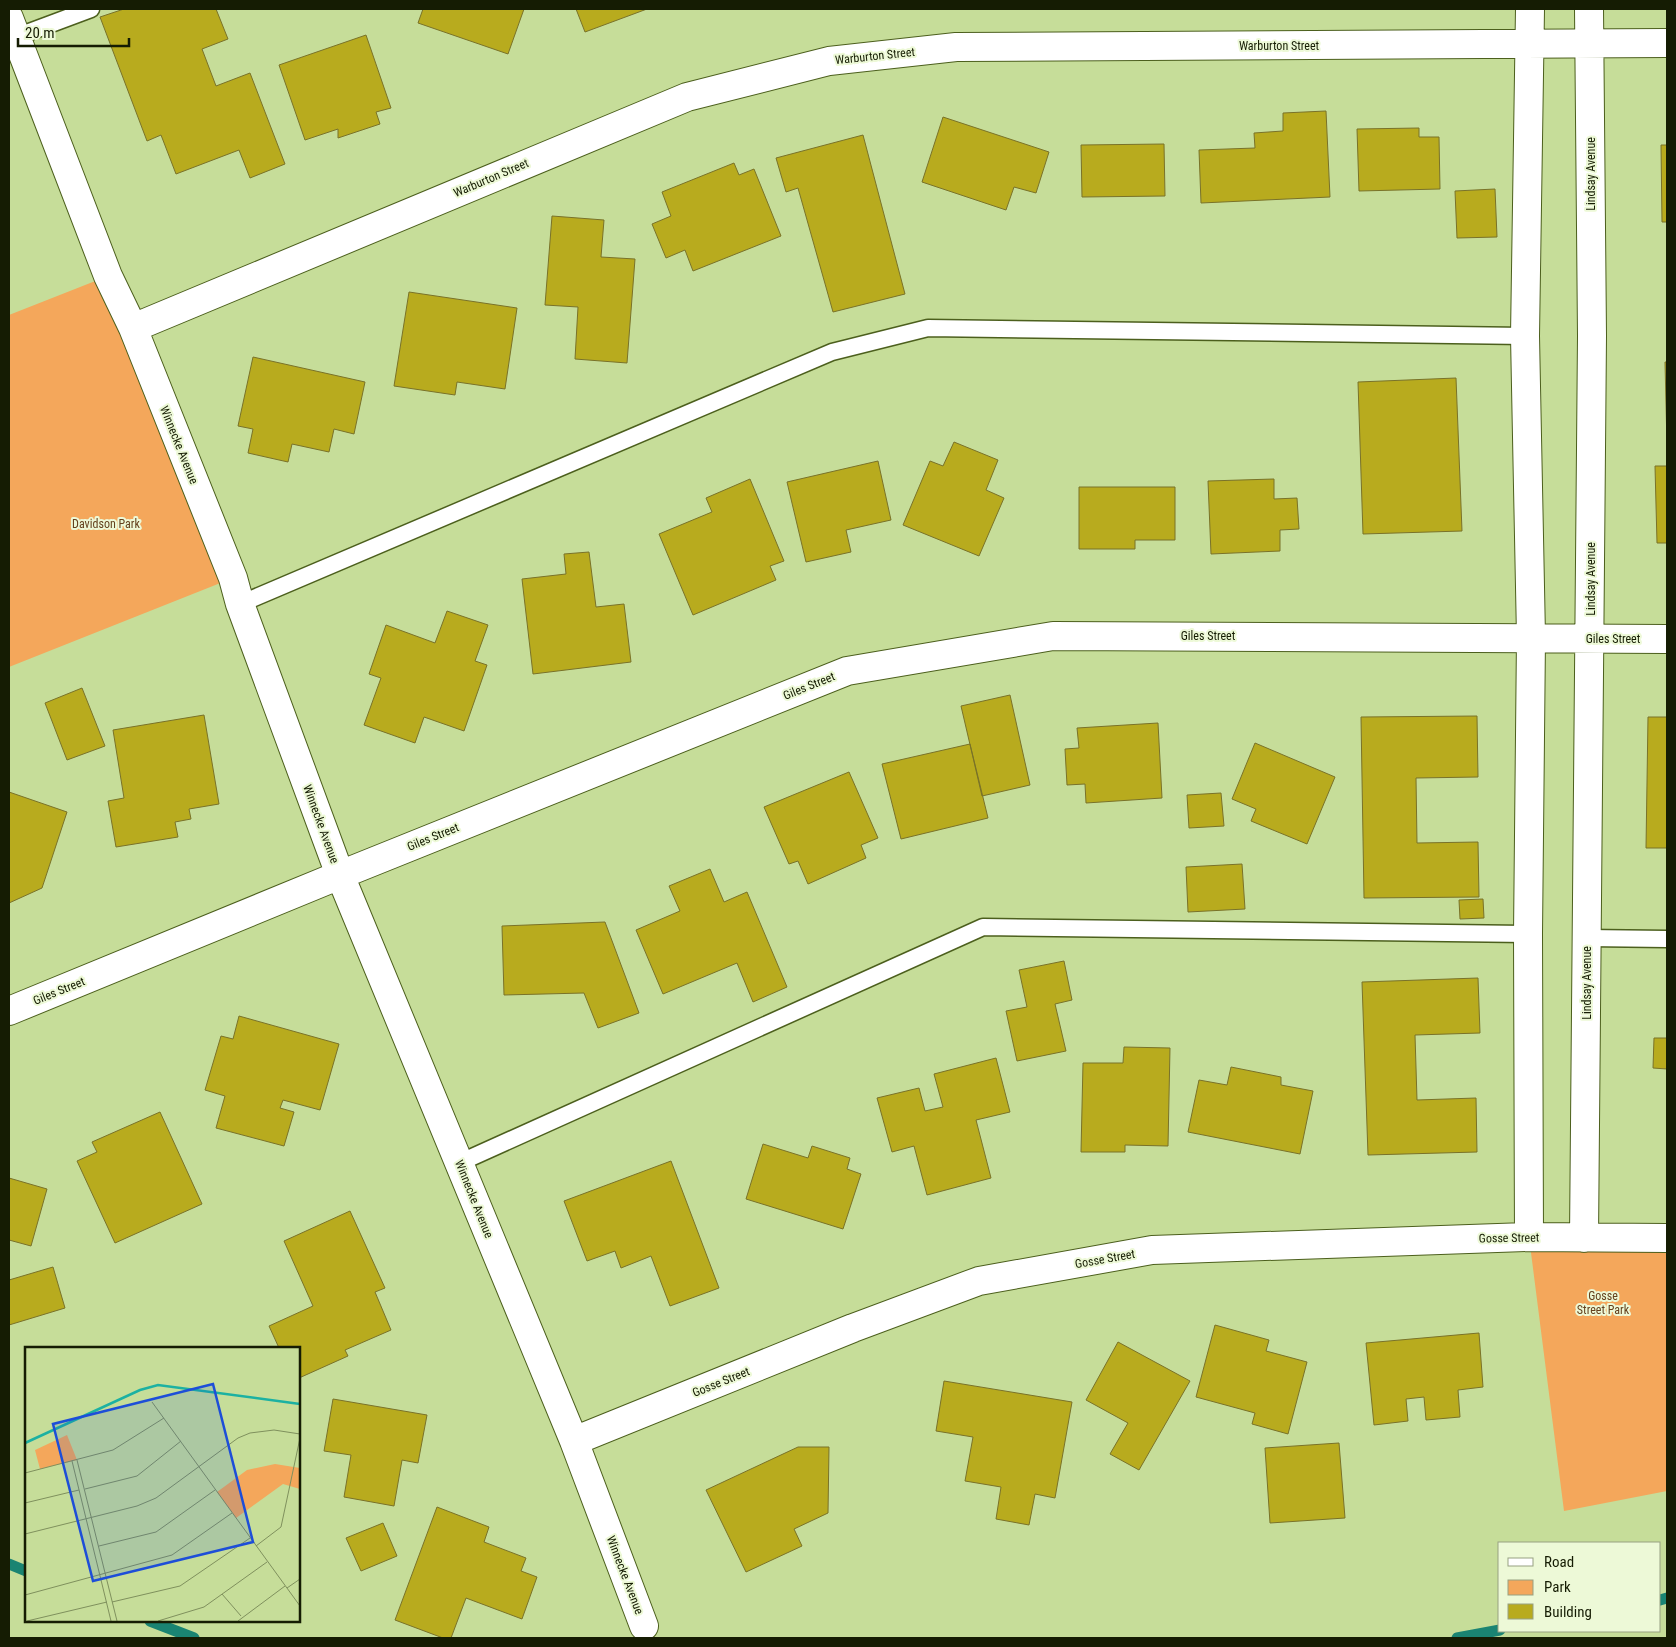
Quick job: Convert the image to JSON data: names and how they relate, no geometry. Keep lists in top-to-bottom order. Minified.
{"streets":{"street":["Warburton Street","Lindsay Avenue","Winnecke Avenue","Giles Street","Gosse Street"]},"crossings":[["Warburton Street","Lindsay Avenue"],["Warburton Street","Winnecke Avenue"],["Lindsay Avenue","Giles Street"],["Lindsay Avenue","Gosse Street"],["Winnecke Avenue","Giles Street"],["Winnecke Avenue","Gosse Street"]],"parks":["Davidson Park","Gosse Street Park"],"legend":["Road","Park","Building"],"scale_bar":"20 m"}
